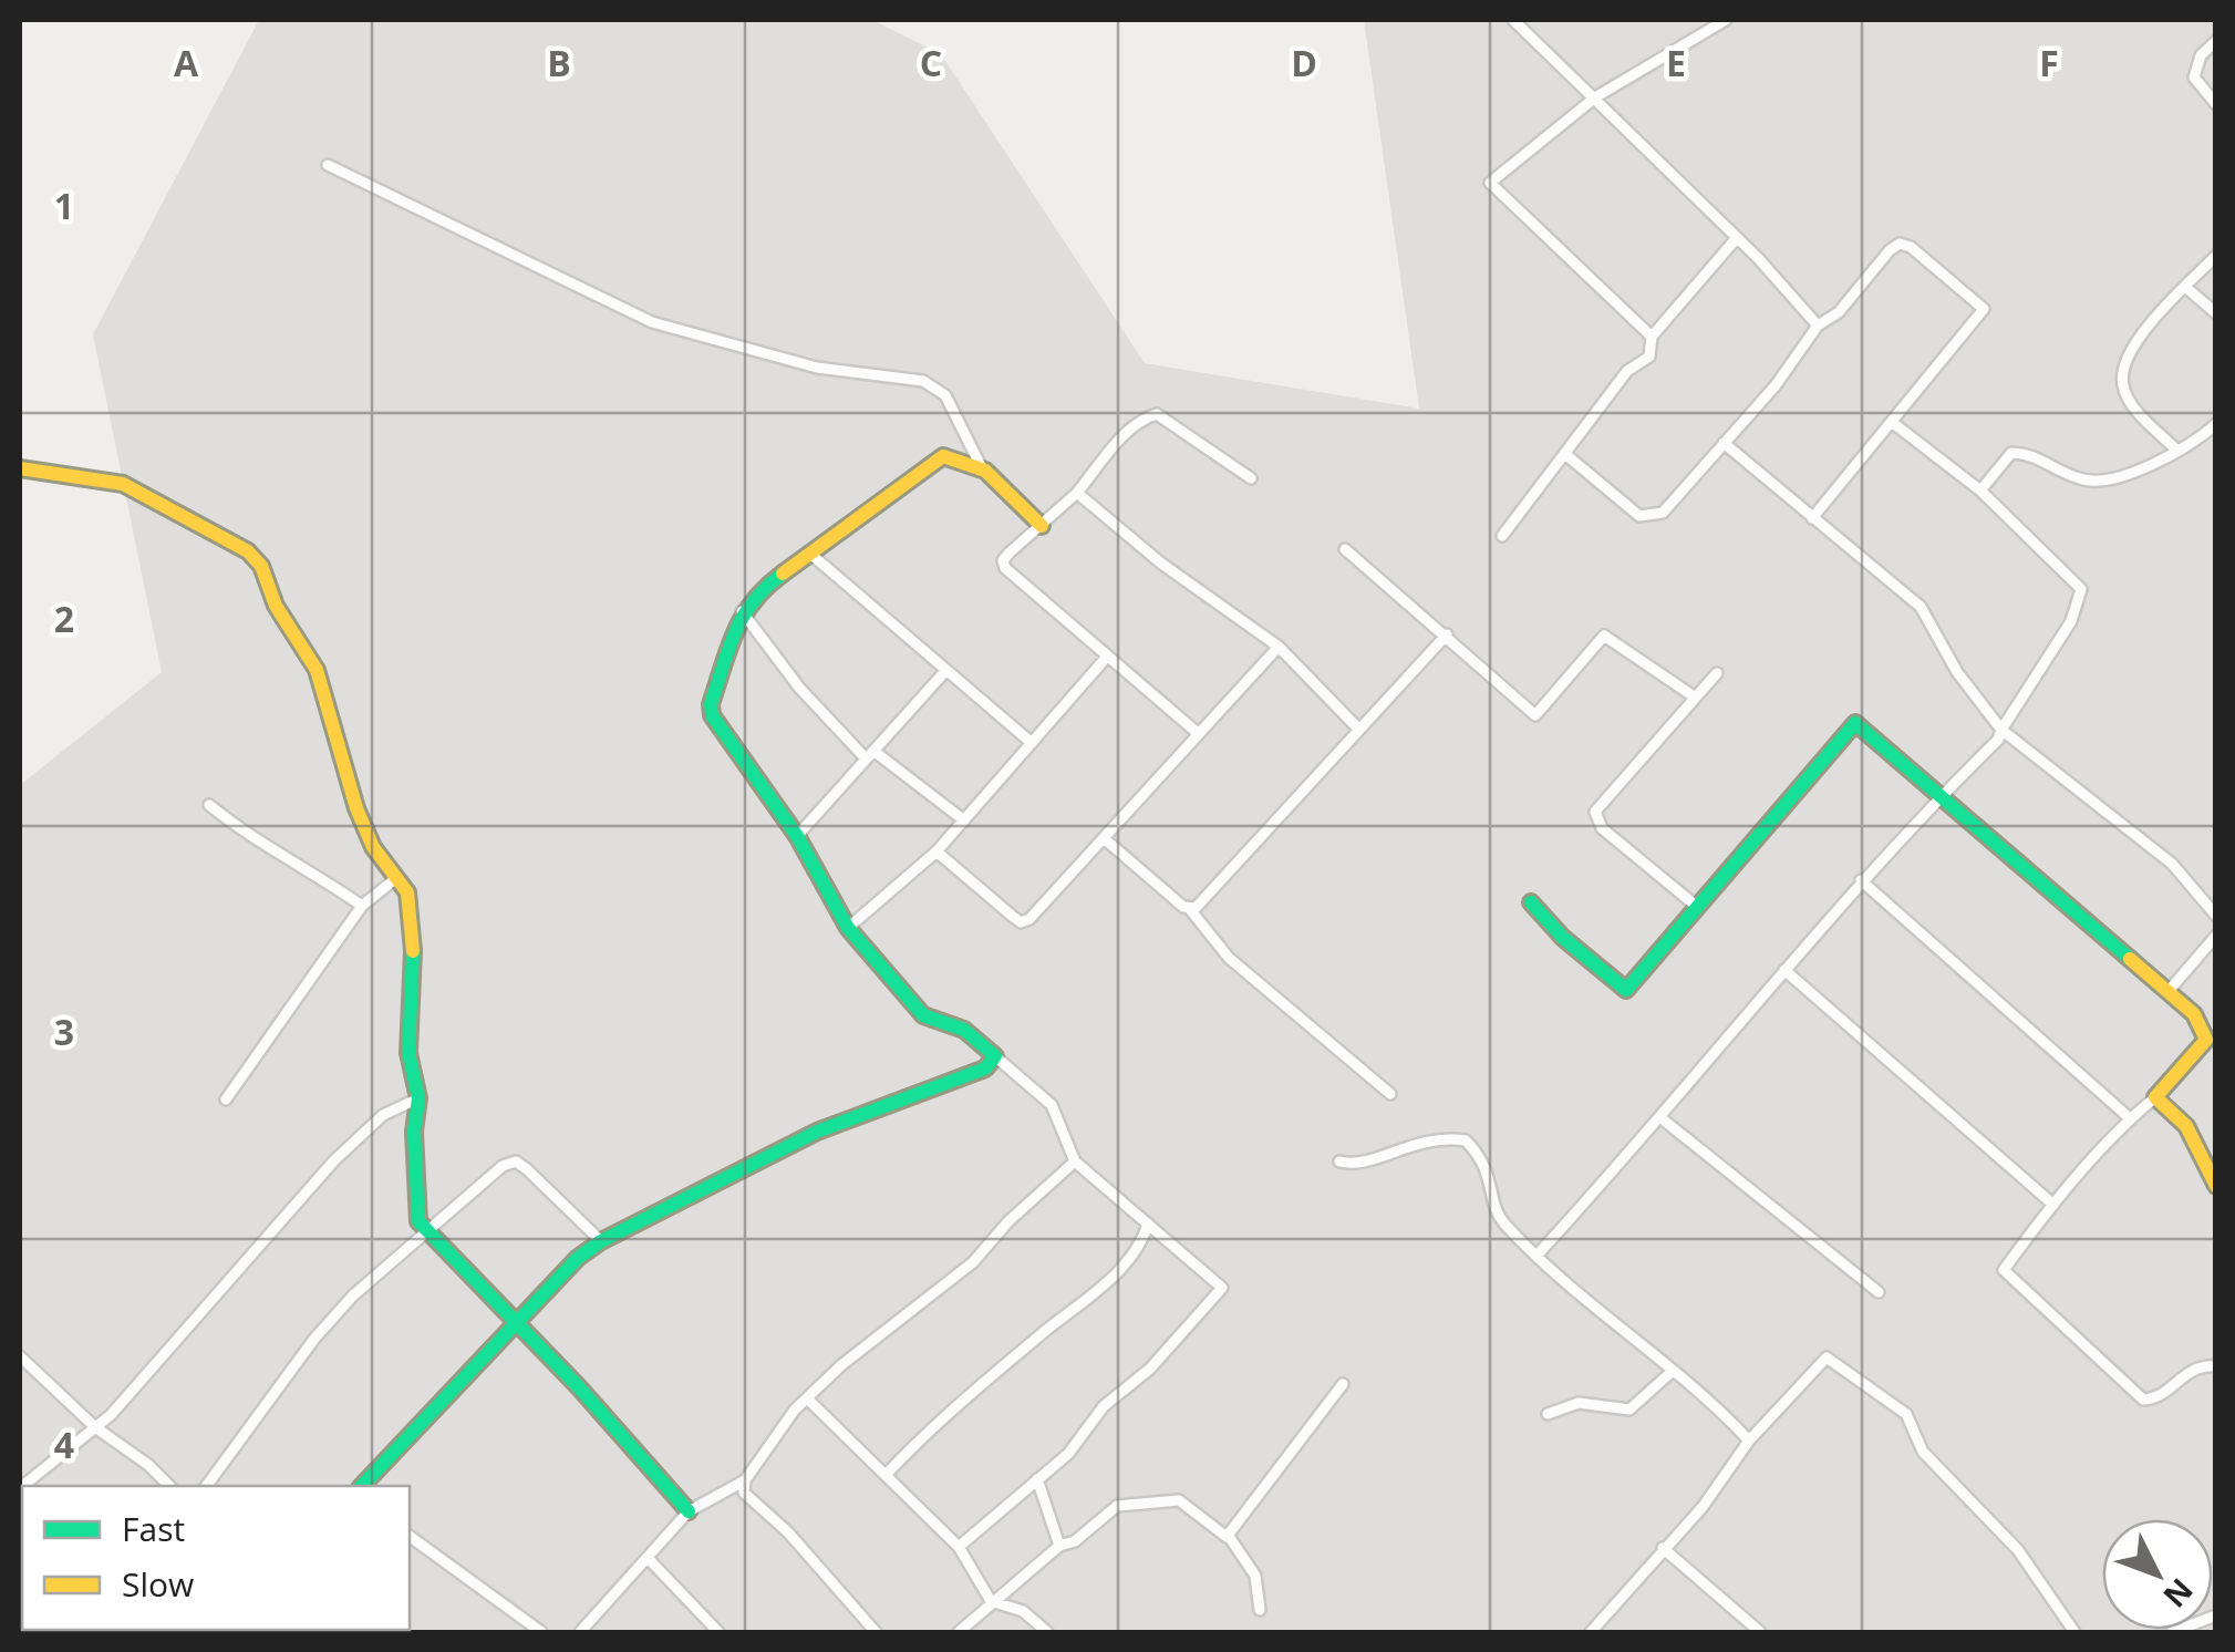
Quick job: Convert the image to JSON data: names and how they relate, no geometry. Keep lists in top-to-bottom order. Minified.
{"legend":["Fast","Slow"],"north":"bottom right","grid":{"columns":["A","B","C","D","E","F"],"rows":["1","2","3","4"]}}
